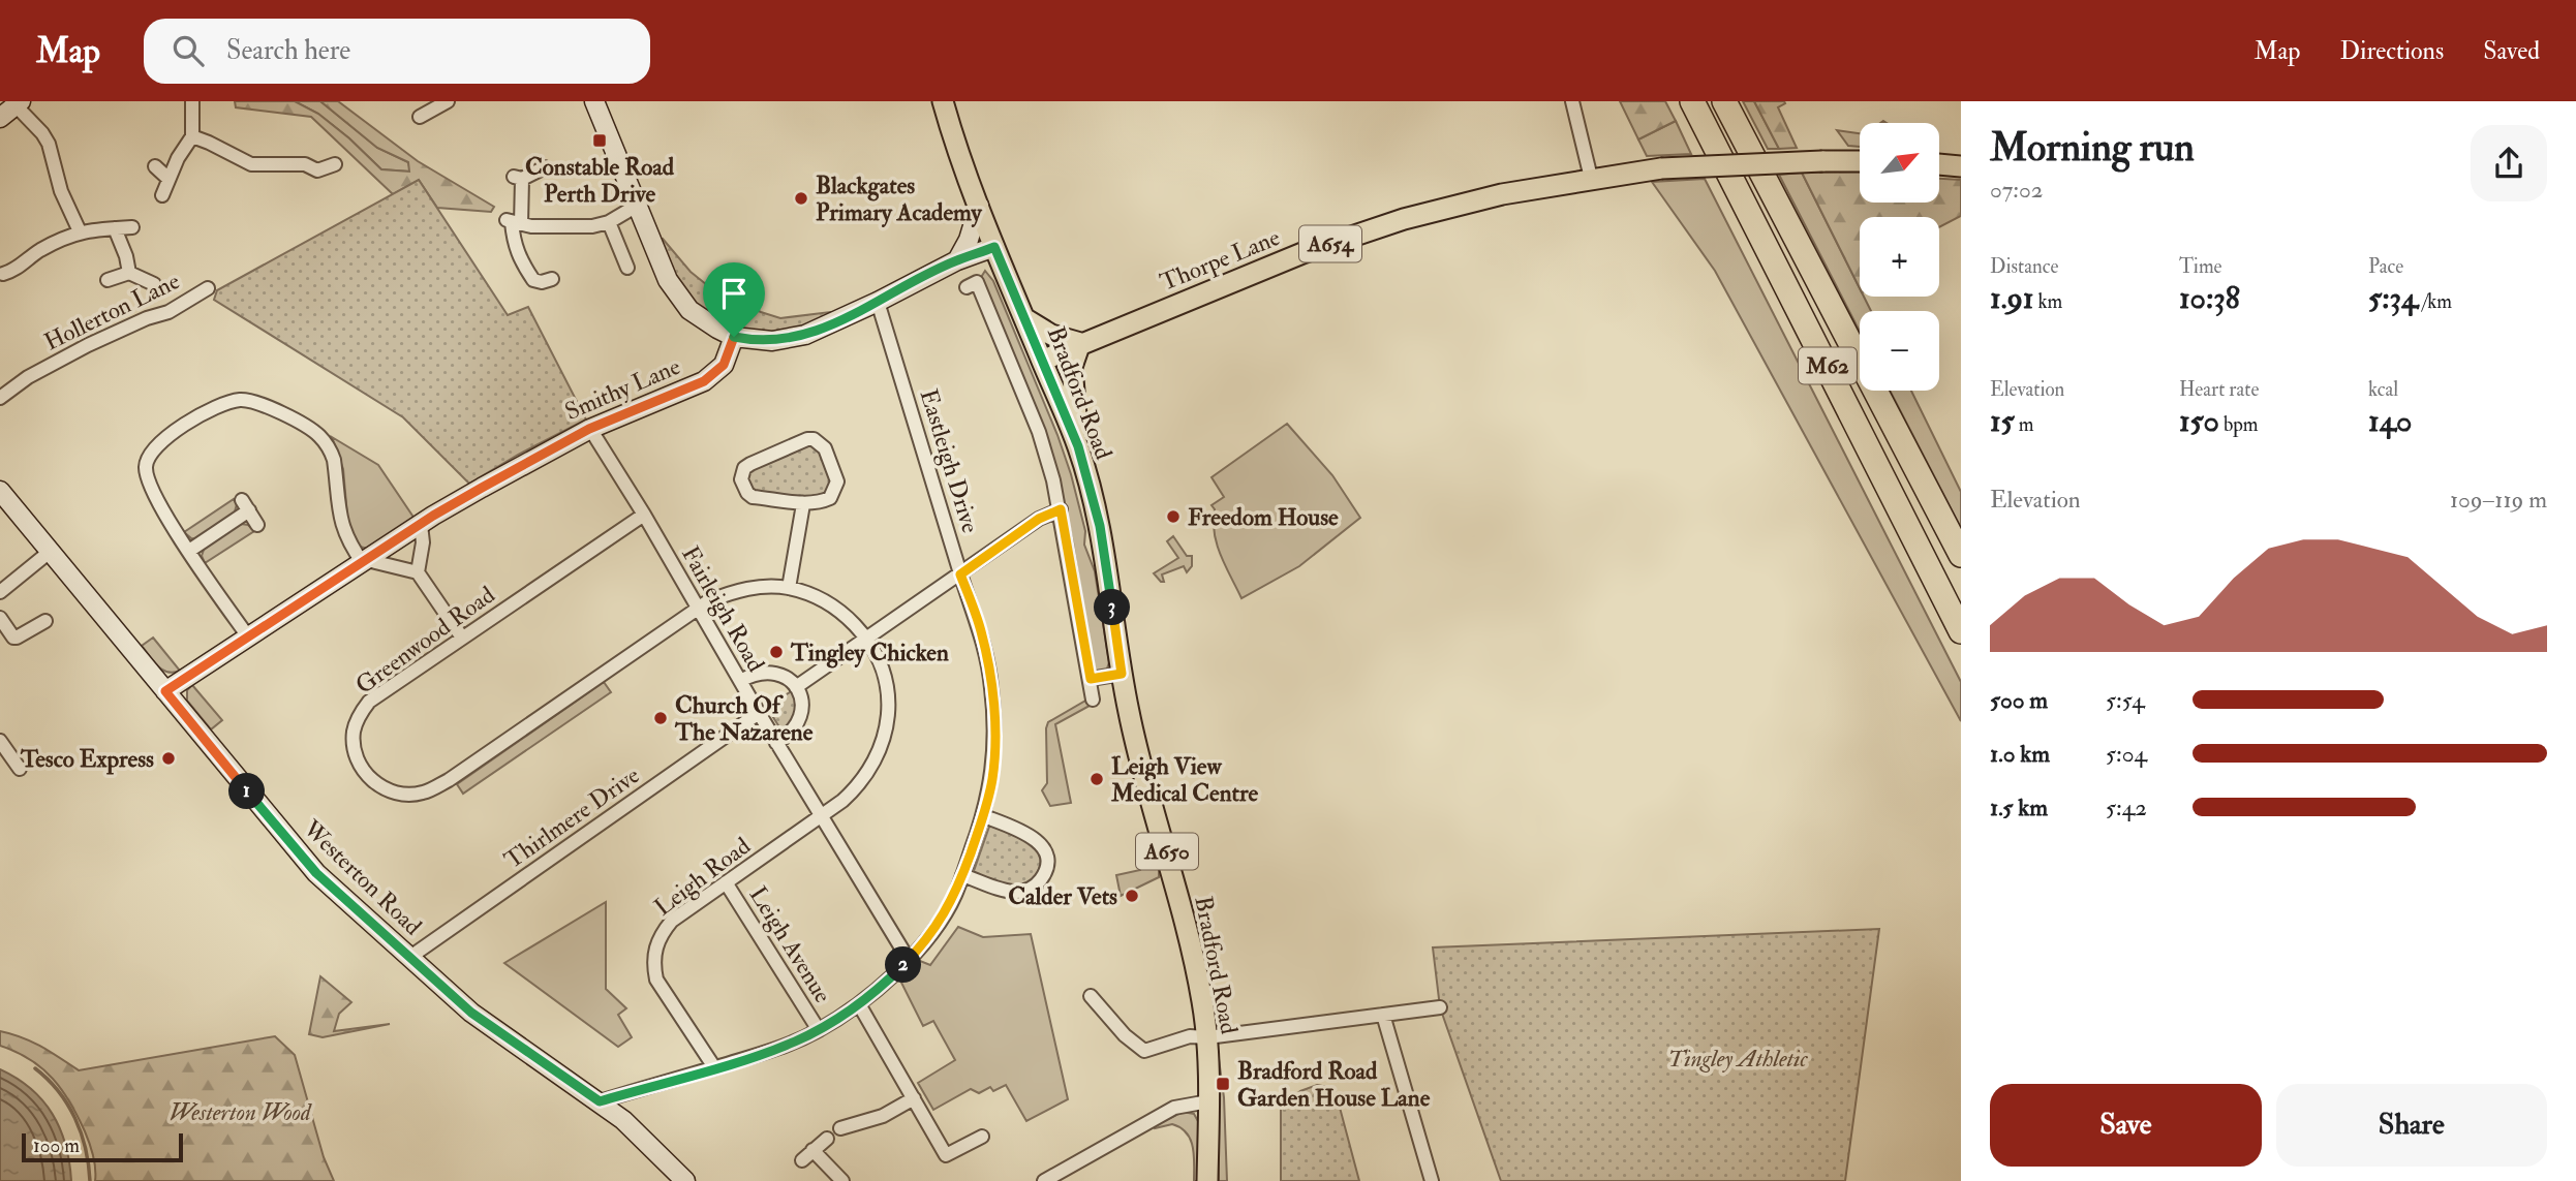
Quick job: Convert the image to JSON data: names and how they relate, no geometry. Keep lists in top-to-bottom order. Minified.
{"streets":{"highway":["M62"],"main road":["A654","Thorpe Lane","Bradford Road","A650"],"street":["Hollerton Lane","Smithy Lane","Eastleigh Drive","Fairleigh Road","Greenwood Road","Thirlmere Drive","Leigh Road","Westerton Road","Leigh Avenue"]},"crossings":[["Thorpe Lane","Bradford Road"],["Smithy Lane","Fairleigh Road"],["Smithy Lane","Westerton Road"],["Eastleigh Drive","Fairleigh Road"],["Eastleigh Drive","Leigh Road"],["Eastleigh Drive","Westerton Road"],["Eastleigh Drive","Leigh Avenue"],["Fairleigh Road","Greenwood Road"],["Fairleigh Road","Thirlmere Drive"],["Fairleigh Road","Leigh Road"],["Greenwood Road","Leigh Road"],["Thirlmere Drive","Westerton Road"],["Leigh Road","Leigh Avenue"]],"parks":["Tingley Athletic","Westerton Wood"],"places":{"transit":["Constable Road Perth Drive","Bradford Road Garden House Lane"],"other":["Blackgates Primary Academy","Freedom House","Tingley Chicken","Church Of The Nazarene","Tesco Express","Leigh View Medical Centre","Calder Vets"]},"scale_bar":"100 m","north":"top right","page":{"header":"Map","search":"Search here","nav":["Map","Directions","Saved"],"heading":["Morning run","07:02"],"map_buttons":["+","−"],"stats":[["Distance","1.91 km"],["Time","10:38"],["Pace","5:34 /km"],["Elevation","15 m"],["Heart rate","150 bpm"],["kcal","140"]],"chart":["Elevation","109–119 m"],"pins":["3","1","2"],"list":[{"name":"500 m","note":"5:54"},{"name":"1.0 km","note":"5:04"},{"name":"1.5 km","note":"5:42"}],"buttons":["Save","Share"],"scale":"100 m"}}
